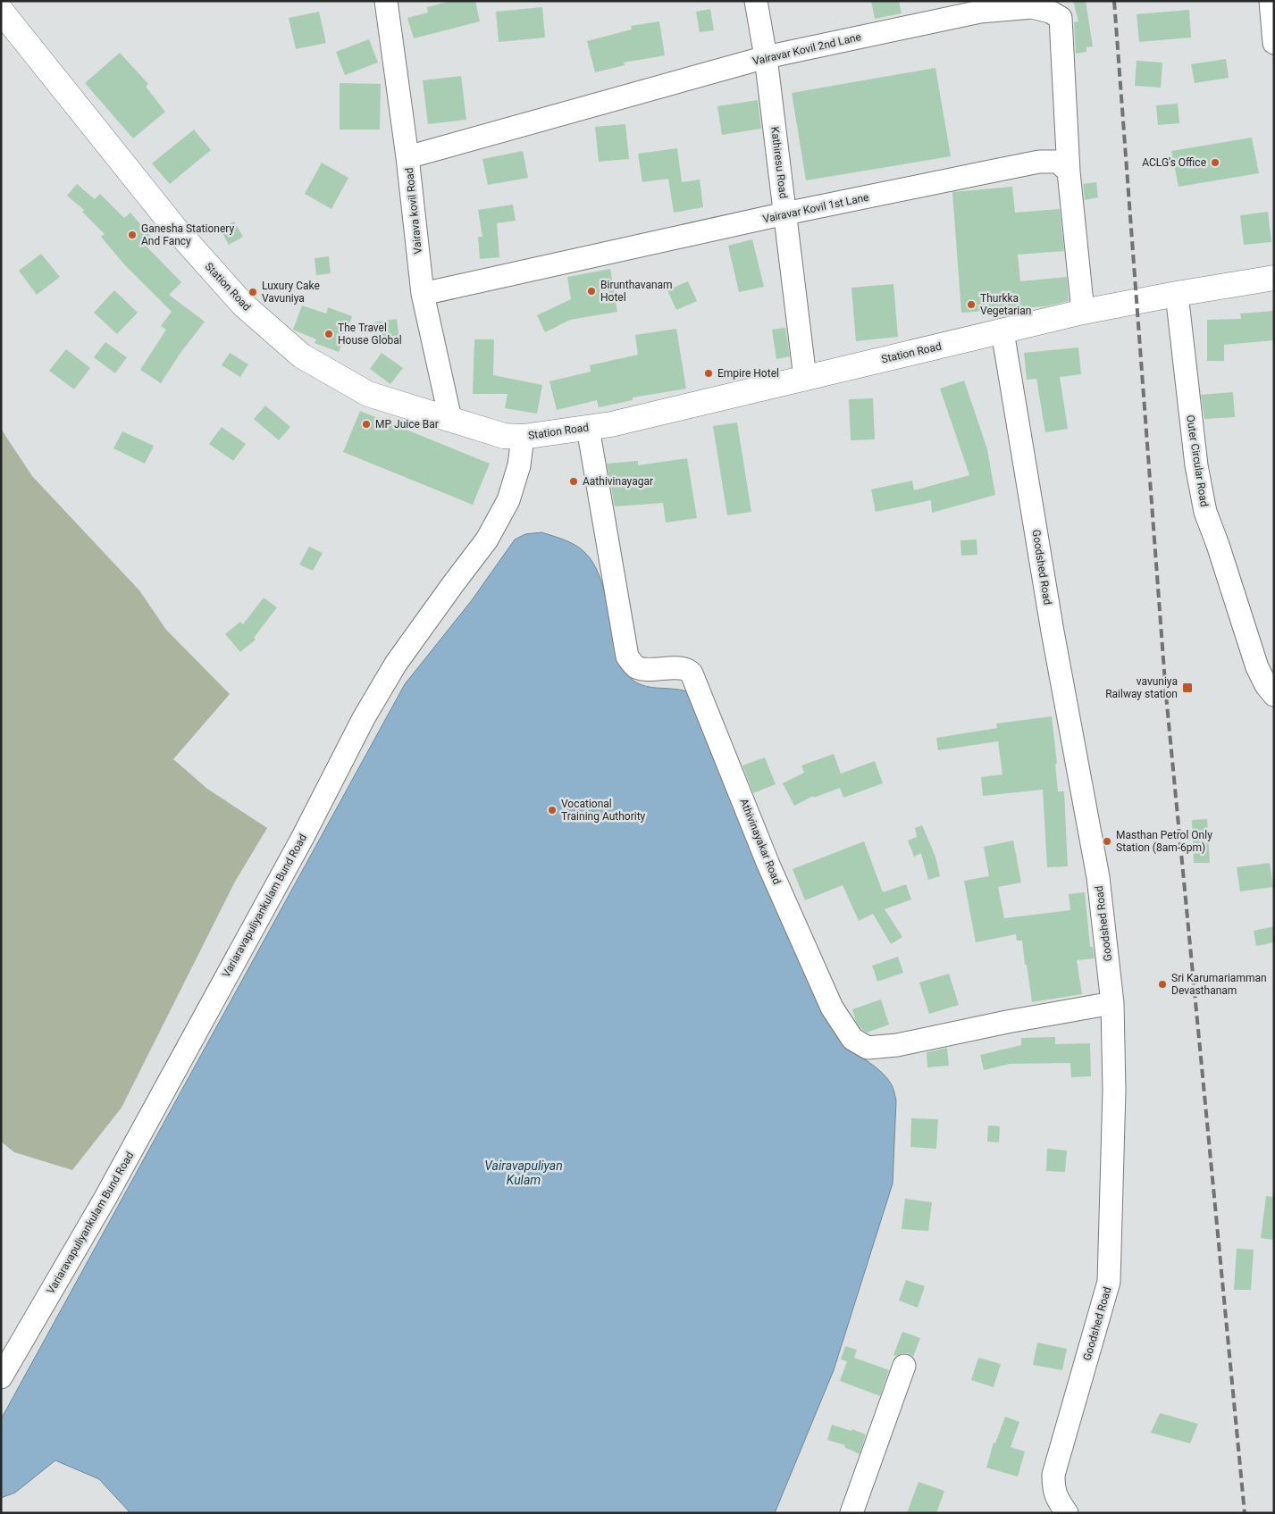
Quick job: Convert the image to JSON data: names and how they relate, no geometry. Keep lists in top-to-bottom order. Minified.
{"streets":{"main road":["Station Road"],"street":["Vairavar Kovil 2nd Lane","Kathiresu Road","Vairavar Kovil 1st Lane","Vairava kovil Road","Outer Circular Road","Goodshed Road","Athivinayakar Road","Variaravapuliyankulam Bund Road"]},"crossings":[["Vairavar Kovil 2nd Lane","Kathiresu Road"],["Vairavar Kovil 2nd Lane","Vairavar Kovil 1st Lane"],["Vairavar Kovil 2nd Lane","Vairava kovil Road"],["Kathiresu Road","Vairavar Kovil 1st Lane"],["Kathiresu Road","Station Road"],["Vairavar Kovil 1st Lane","Vairava kovil Road"],["Vairava kovil Road","Station Road"],["Station Road","Outer Circular Road"],["Station Road","Goodshed Road"],["Station Road","Athivinayakar Road"],["Station Road","Variaravapuliyankulam Bund Road"],["Goodshed Road","Athivinayakar Road"]],"water":["Vairavapuliyan Kulam"],"places":{"other":["ACLG's Office","Ganesha Stationery And Fancy","Birunthavanam Hotel","Luxury Cake Vavuniya","Thurkka Vegetarian","The Travel House Global","Empire Hotel","MP Juice Bar","Aathivinayagar","Vocational Training Authority","Masthan Petrol Only Station (8am-6pm)","Sri Karumariamman Devasthanam"],"transit":["vavuniya Railway station"]}}
